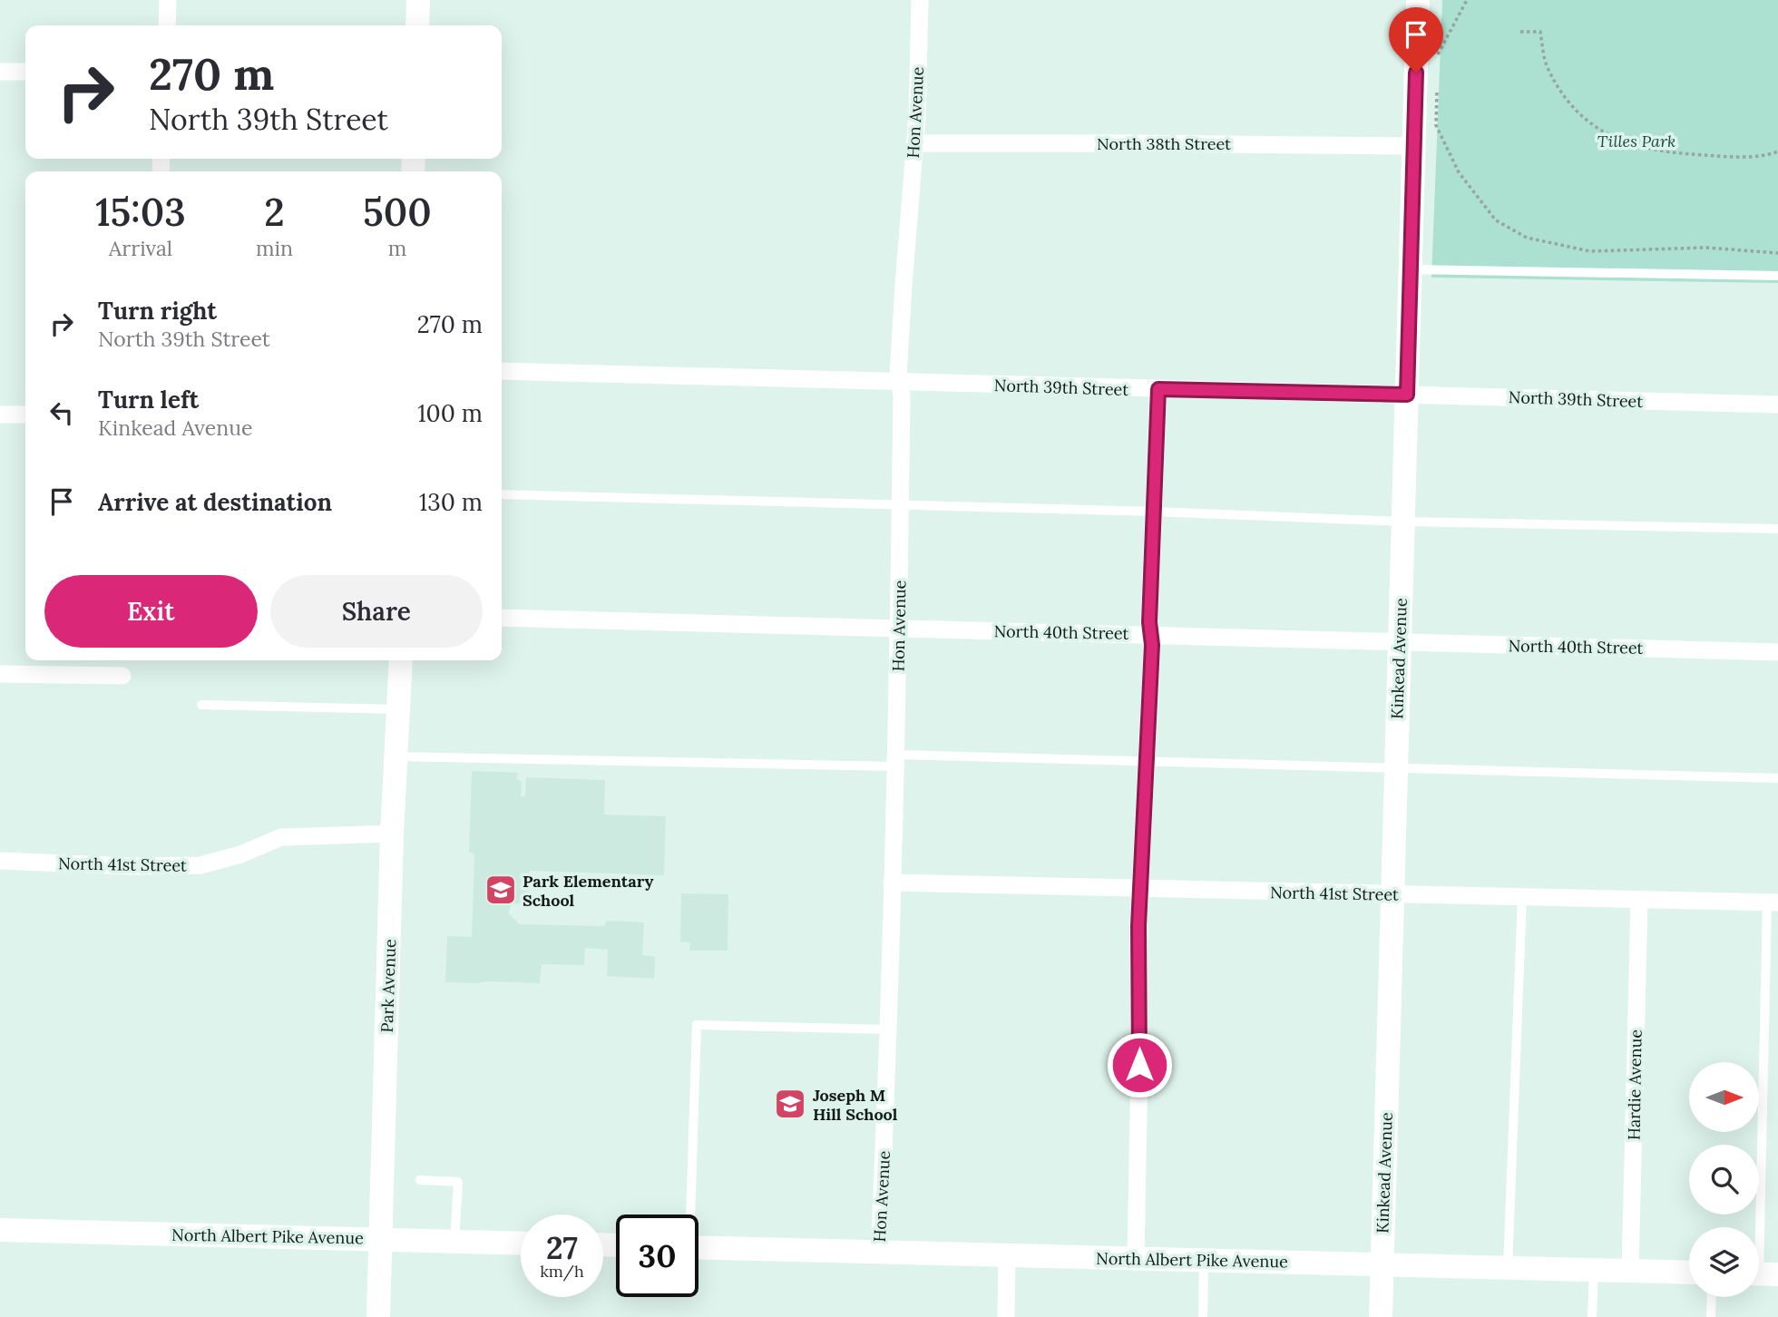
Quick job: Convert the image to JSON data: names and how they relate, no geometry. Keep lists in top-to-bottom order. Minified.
{"streets":{"street":["Hon Avenue","North 38th Street","North 39th Street","North 40th Street","Kinkead Avenue","North 41st Street","Park Avenue","Hardie Avenue","North Albert Pike Avenue"]},"crossings":[["Hon Avenue","North 38th Street"],["Hon Avenue","North 39th Street"],["Hon Avenue","North 40th Street"],["Hon Avenue","North 41st Street"],["Hon Avenue","North Albert Pike Avenue"],["North 38th Street","Kinkead Avenue"],["North 39th Street","Kinkead Avenue"],["North 40th Street","Kinkead Avenue"],["Kinkead Avenue","North 41st Street"],["Kinkead Avenue","North Albert Pike Avenue"],["North 41st Street","Park Avenue"],["North 41st Street","Hardie Avenue"],["Park Avenue","North Albert Pike Avenue"],["Hardie Avenue","North Albert Pike Avenue"]],"parks":["Tilles Park"],"places":{"school or university":["Park Elementary School","Joseph M Hill School"]},"north":"right","page":{"turn":["270 m","North 39th Street"],"eta":["15:03","Arrival","2","min","500","m"],"list":[{"name":"Turn right","note":"North 39th Street","value":"270 m"},{"name":"Turn left","note":"Kinkead Avenue","value":"100 m"},{"name":"Arrive at destination","value":"130 m"}],"buttons":["Exit","Share"],"speed":"27 km/h","limit":"30"}}
